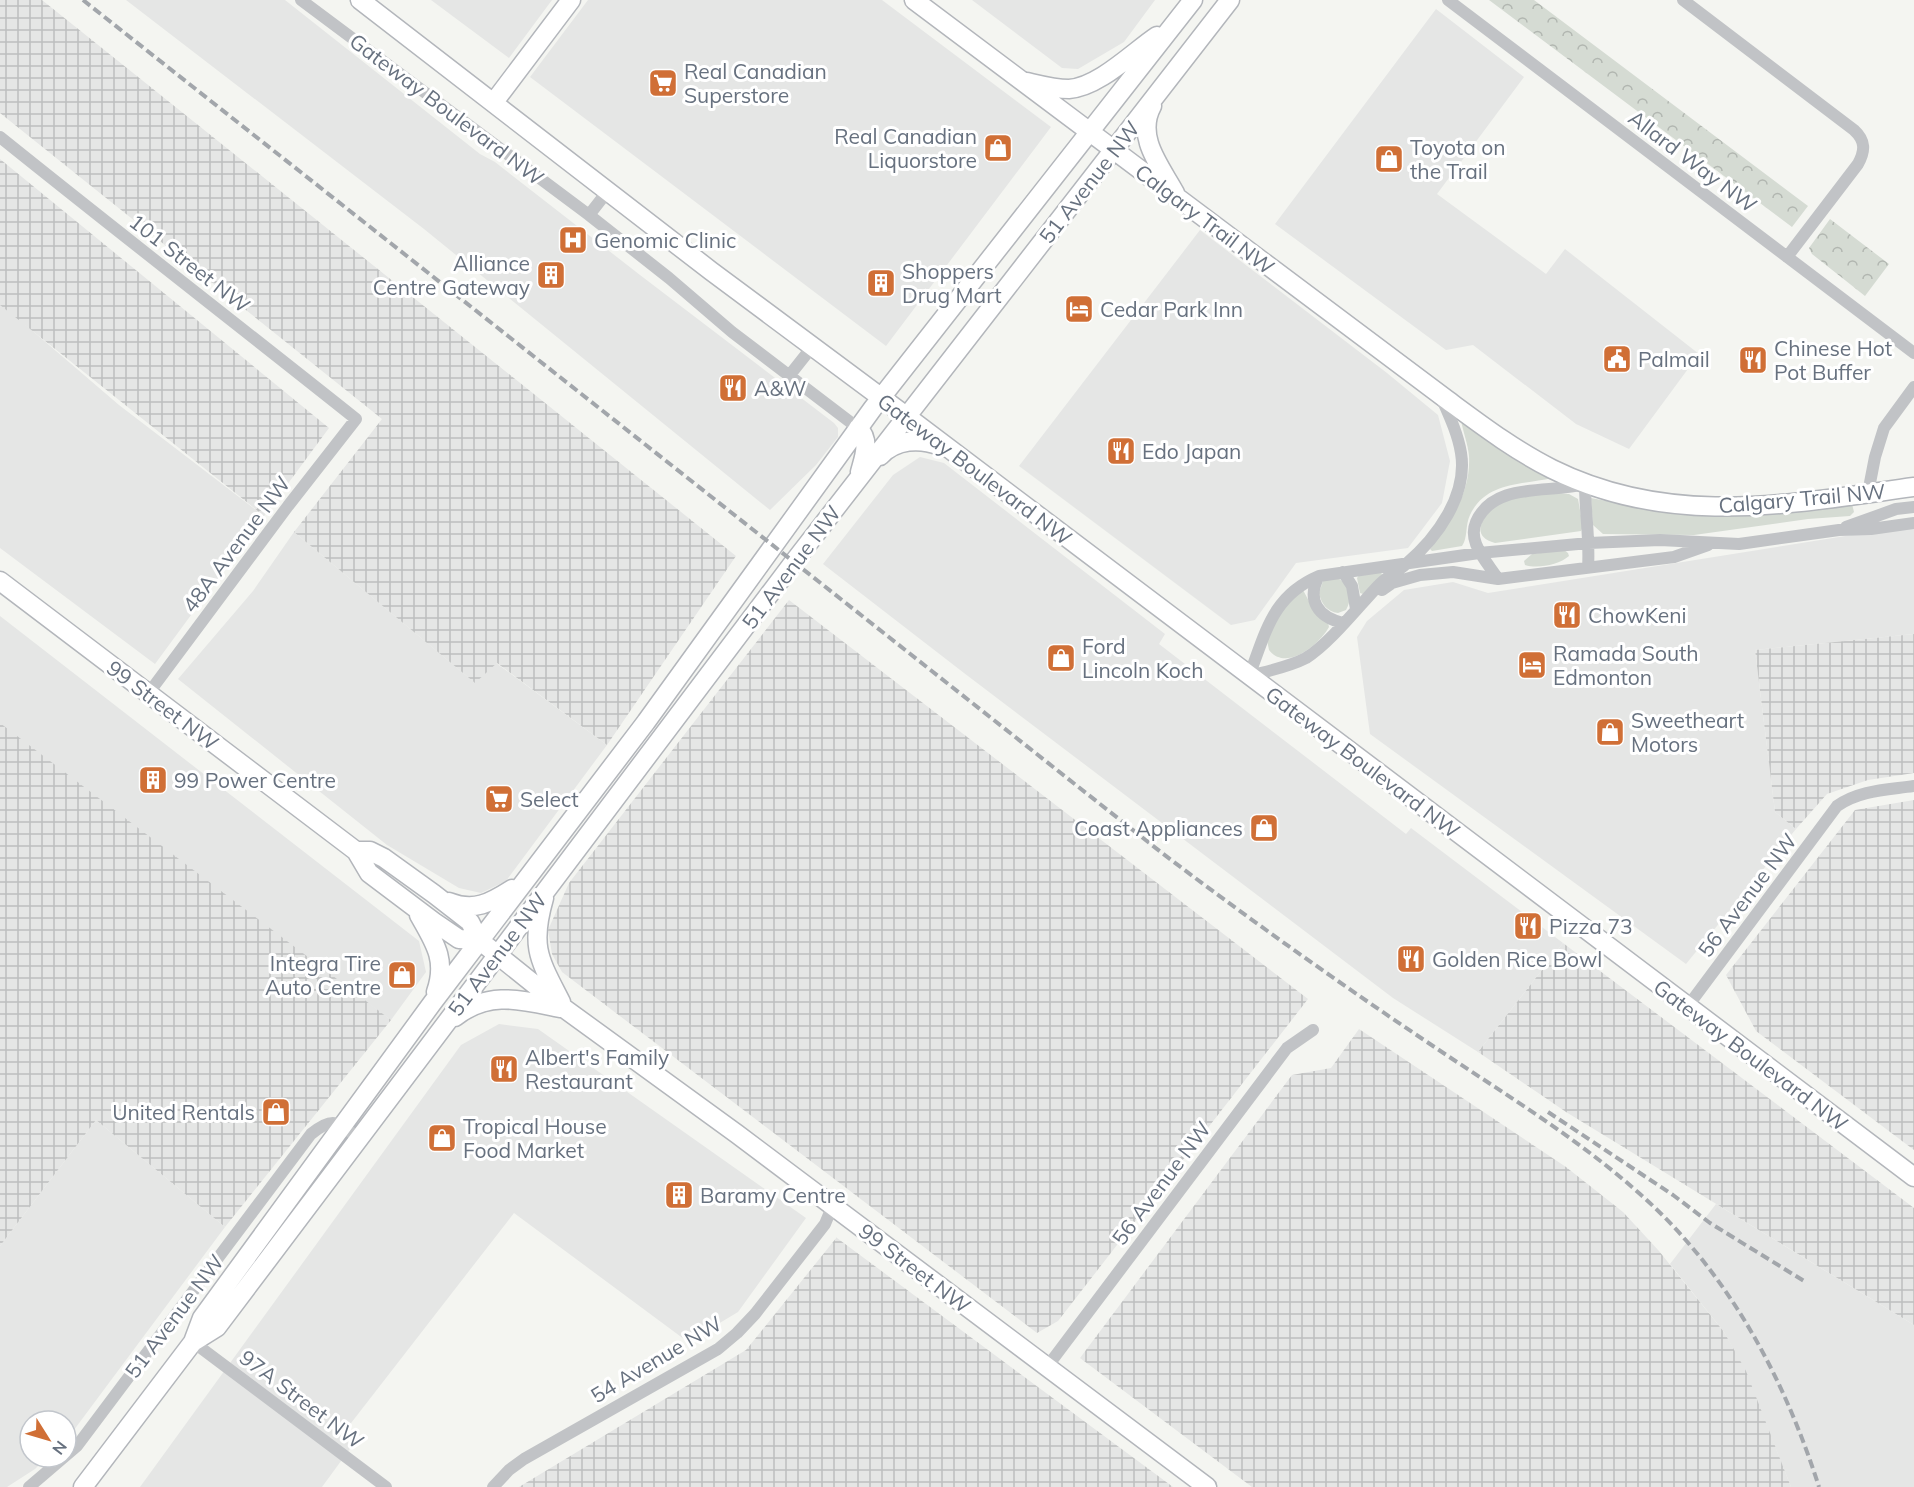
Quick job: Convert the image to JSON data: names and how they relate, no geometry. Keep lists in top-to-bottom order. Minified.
{"streets":{"main road":["Gateway Boulevard NW","51 Avenue NW","Calgary Trail NW","99 Street NW"],"street":["Allard Way NW","101 Street NW","48A Avenue NW","56 Avenue NW","54 Avenue NW","97A Street NW"]},"crossings":[["Gateway Boulevard NW","51 Avenue NW"],["Gateway Boulevard NW","Calgary Trail NW"],["Gateway Boulevard NW","56 Avenue NW"],["51 Avenue NW","Calgary Trail NW"],["51 Avenue NW","99 Street NW"],["51 Avenue NW","97A Street NW"],["101 Street NW","48A Avenue NW"],["48A Avenue NW","99 Street NW"],["99 Street NW","56 Avenue NW"],["99 Street NW","54 Avenue NW"]],"places":{"supermarket":["Real Canadian Superstore","Select"],"shop":["Real Canadian Liquorstore","Toyota on the Trail","Ford Lincoln Koch","Sweetheart Motors","Coast Appliances","Integra Tire Auto Centre","United Rentals","Tropical House Food Market"],"hospital":["Genomic Clinic"],"building":["Alliance Centre Gateway","Shoppers Drug Mart","99 Power Centre","Baramy Centre"],"hotel":["Cedar Park Inn","Ramada South Edmonton"],"public building":["Palmail"],"restaurant":["Chinese Hot Pot Buffer","A&W","Edo Japan","ChowKeni","Pizza 73","Golden Rice Bowl","Albert's Family Restaurant"]},"north":"bottom right"}
